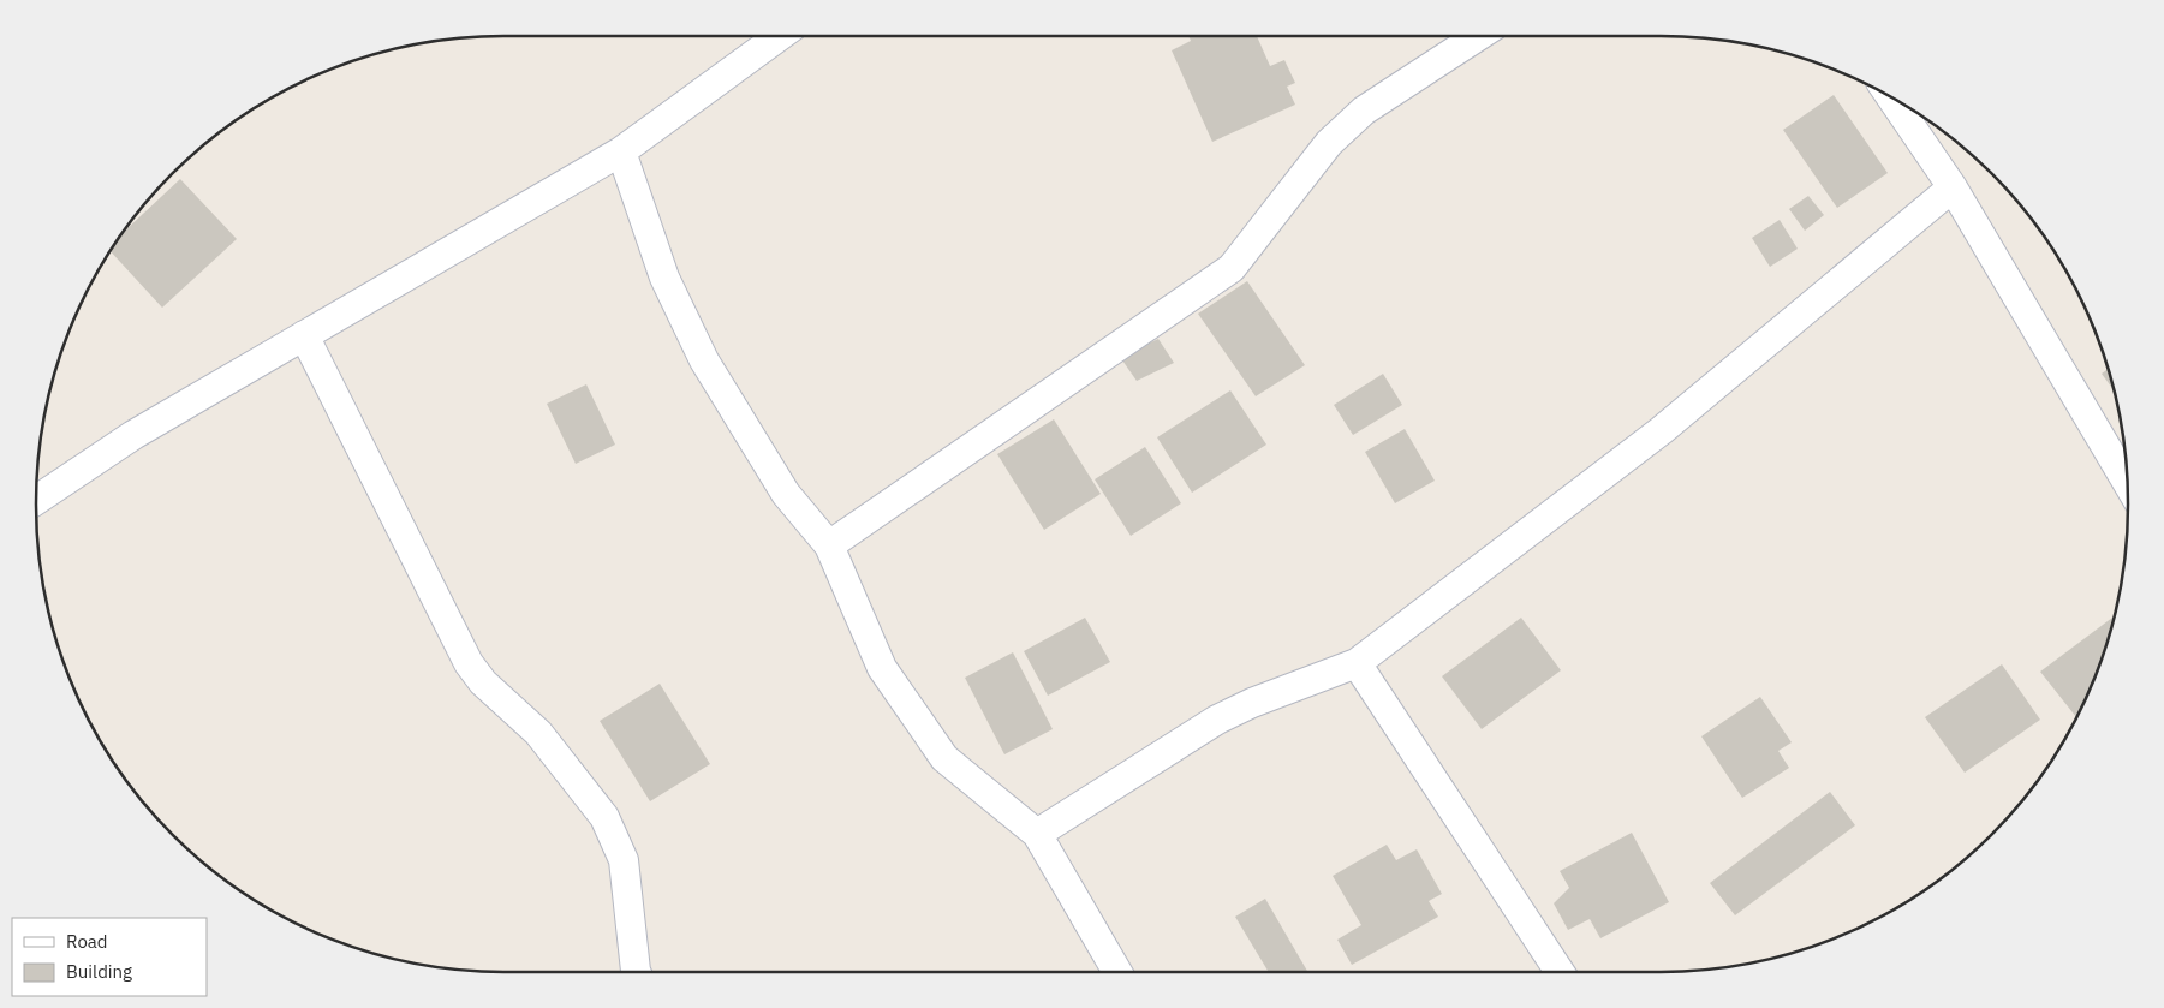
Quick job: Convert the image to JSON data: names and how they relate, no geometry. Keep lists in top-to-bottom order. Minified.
{"legend":["Road","Building"]}
